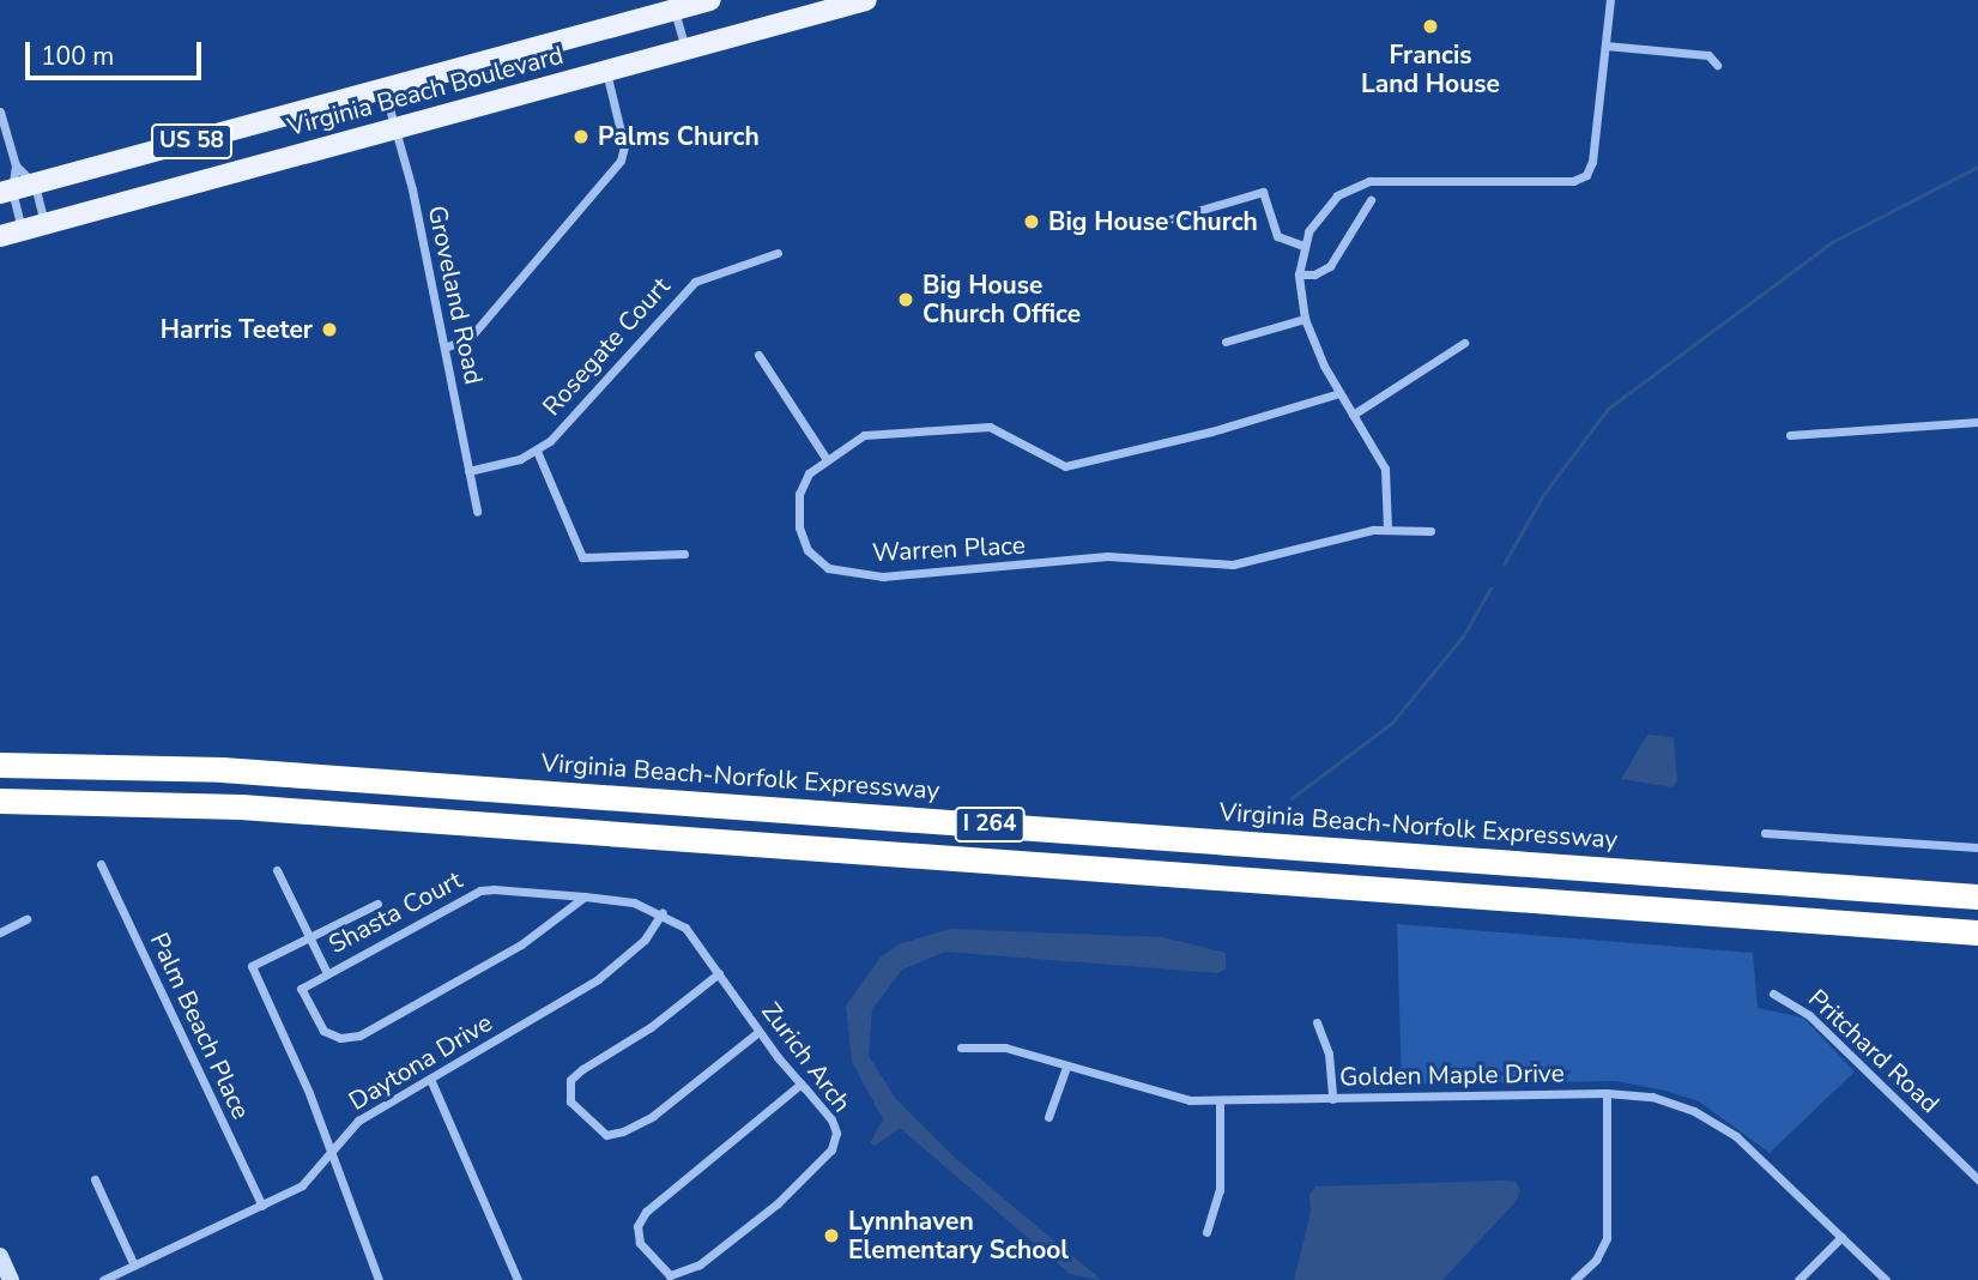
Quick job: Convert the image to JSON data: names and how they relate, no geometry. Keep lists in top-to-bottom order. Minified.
{"streets":{"highway":["Virginia Beach-Norfolk Expressway","I 264"],"main road":["Virginia Beach Boulevard","US 58"],"street":["Groveland Road","Rosegate Court","Warren Place","Shasta Court","Palm Beach Place","Pritchard Road","Zurich Arch","Daytona Drive","Golden Maple Drive"]},"crossings":[["Virginia Beach Boulevard","Groveland Road"],["Groveland Road","Rosegate Court"],["Shasta Court","Zurich Arch"],["Shasta Court","Daytona Drive"],["Palm Beach Place","Daytona Drive"],["Zurich Arch","Daytona Drive"]],"places":["Francis Land House","Palms Church","Big House Church","Big House Church Office","Harris Teeter","Lynnhaven Elementary School"],"scale_bar":"100 m"}
